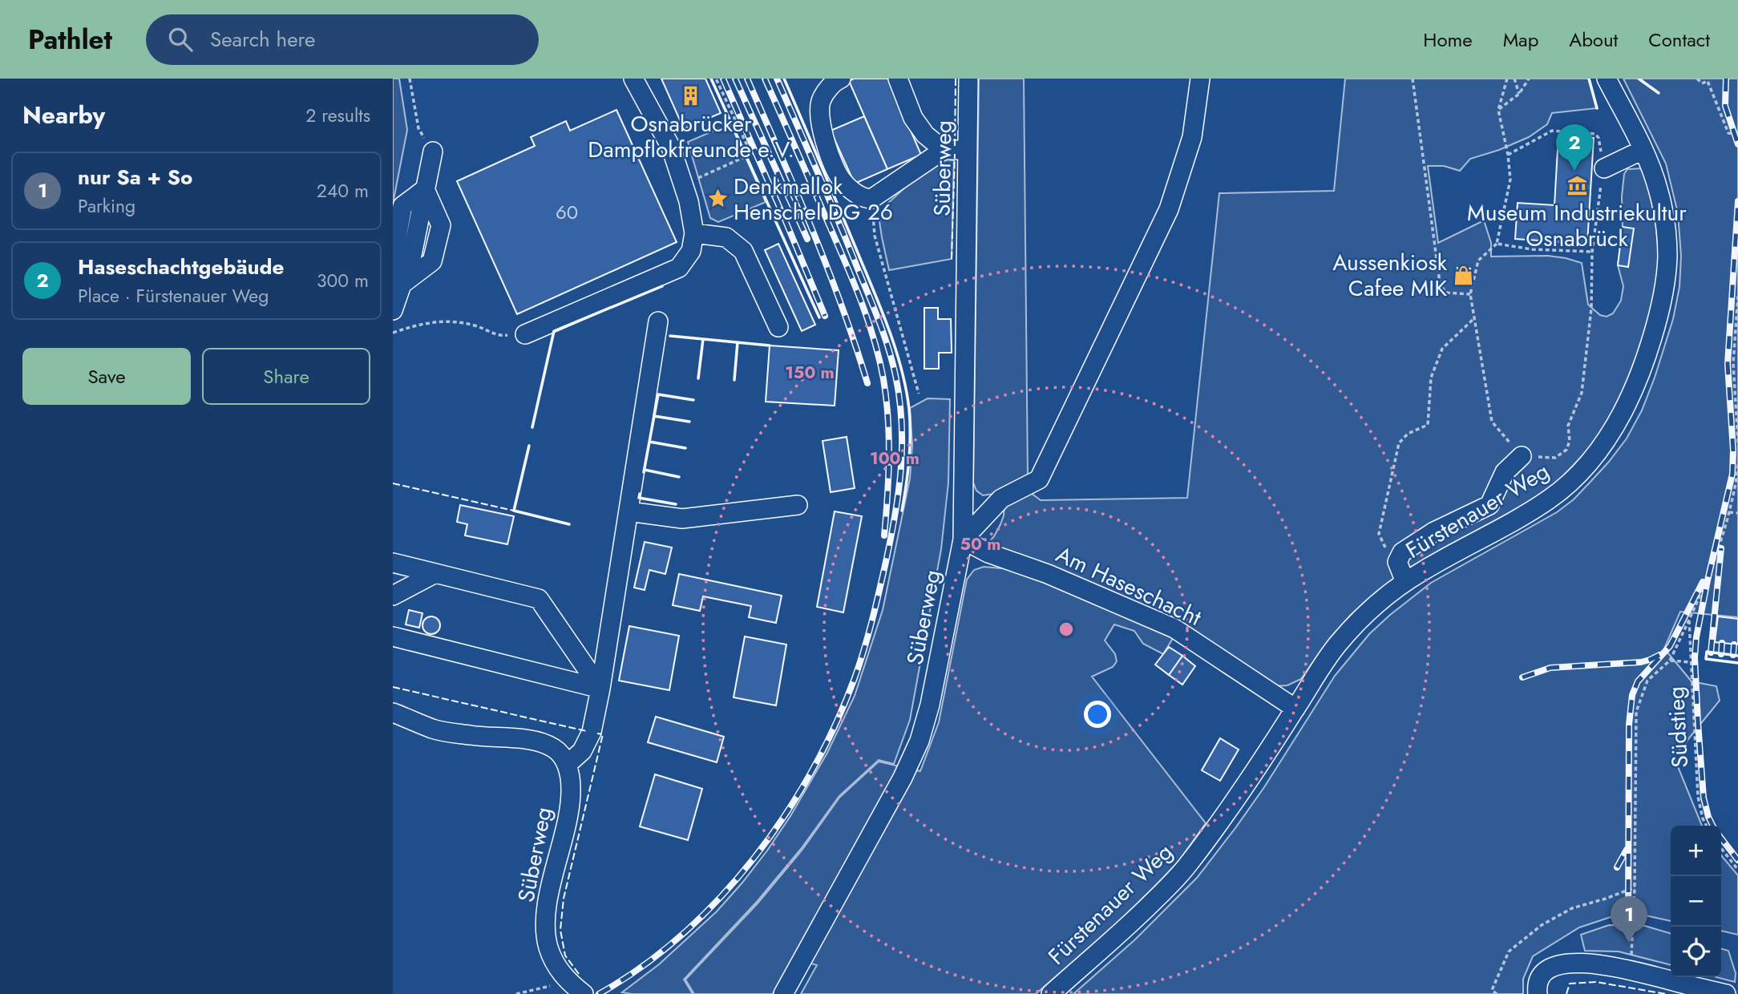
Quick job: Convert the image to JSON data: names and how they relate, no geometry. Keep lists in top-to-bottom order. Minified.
{"streets":{"street":["Süberweg","Fürstenauer Weg","Am Haseschacht"],"path":["Südstieg"]},"crossings":[["Süberweg","Am Haseschacht"],["Fürstenauer Weg","Am Haseschacht"]],"places":{"building":["Osnabrücker Dampflokfreunde e.V."],"museum":["Museum Industriekultur Osnabrück"],"place":["Denkmallok Henschel DG 26"],"shop":["Aussenkiosk Cafee MIK"]},"house_numbers":["60"],"page":{"header":"Pathlet","search":"Search here","nav":["Home","Map","About","Contact"],"heading":["Nearby","2 results"],"pins":["2","1"],"list":[{"mark":"1","name":"nur Sa + So","note":"Parking","value":"240 m"},{"mark":"2","name":"Haseschachtgebäude","note":"Place · Fürstenauer Weg","value":"300 m"}],"buttons":["Save","Share"],"map_buttons":["+","−"]},"rings":["150 m","100 m","50 m"]}
